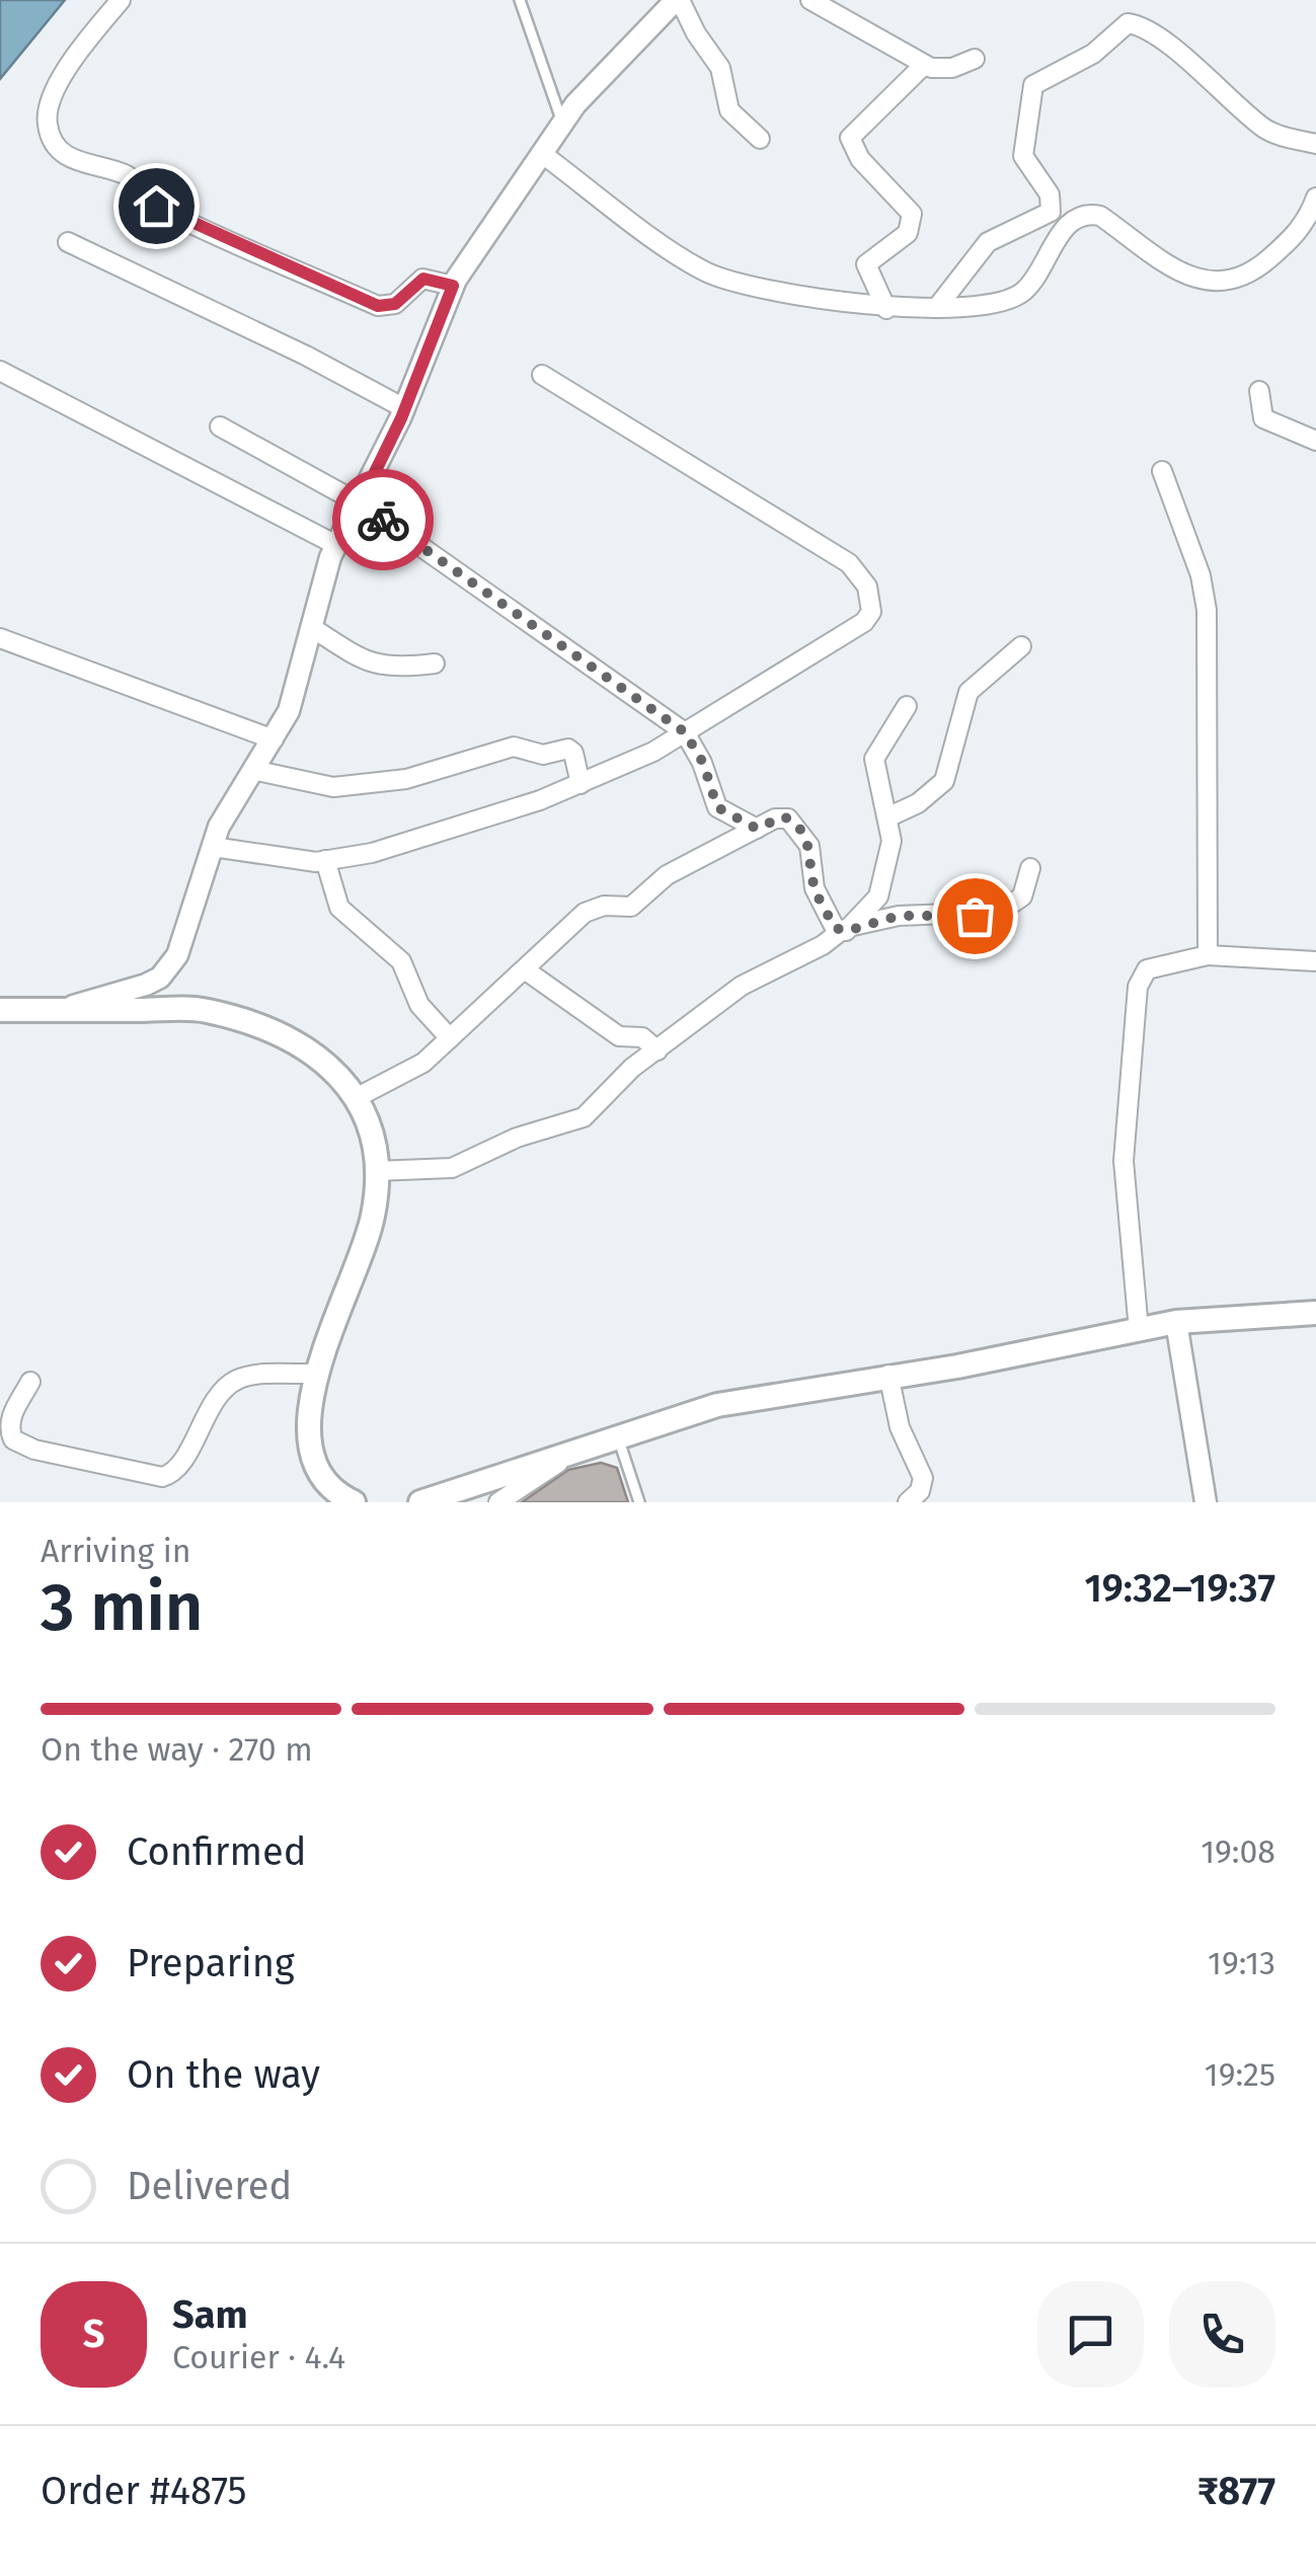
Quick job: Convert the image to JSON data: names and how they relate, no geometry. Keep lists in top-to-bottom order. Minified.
{"page":{"heading":["3 min","Arriving in","19:32–19:37"],"panel":["Sam","Courier · 4.4","Order #4875","₹877"],"bar":"On the way · 270 m","list":[["Confirmed","19:08"],["Preparing","19:13"],["On the way","19:25"],"Delivered"],"round":"S"}}
